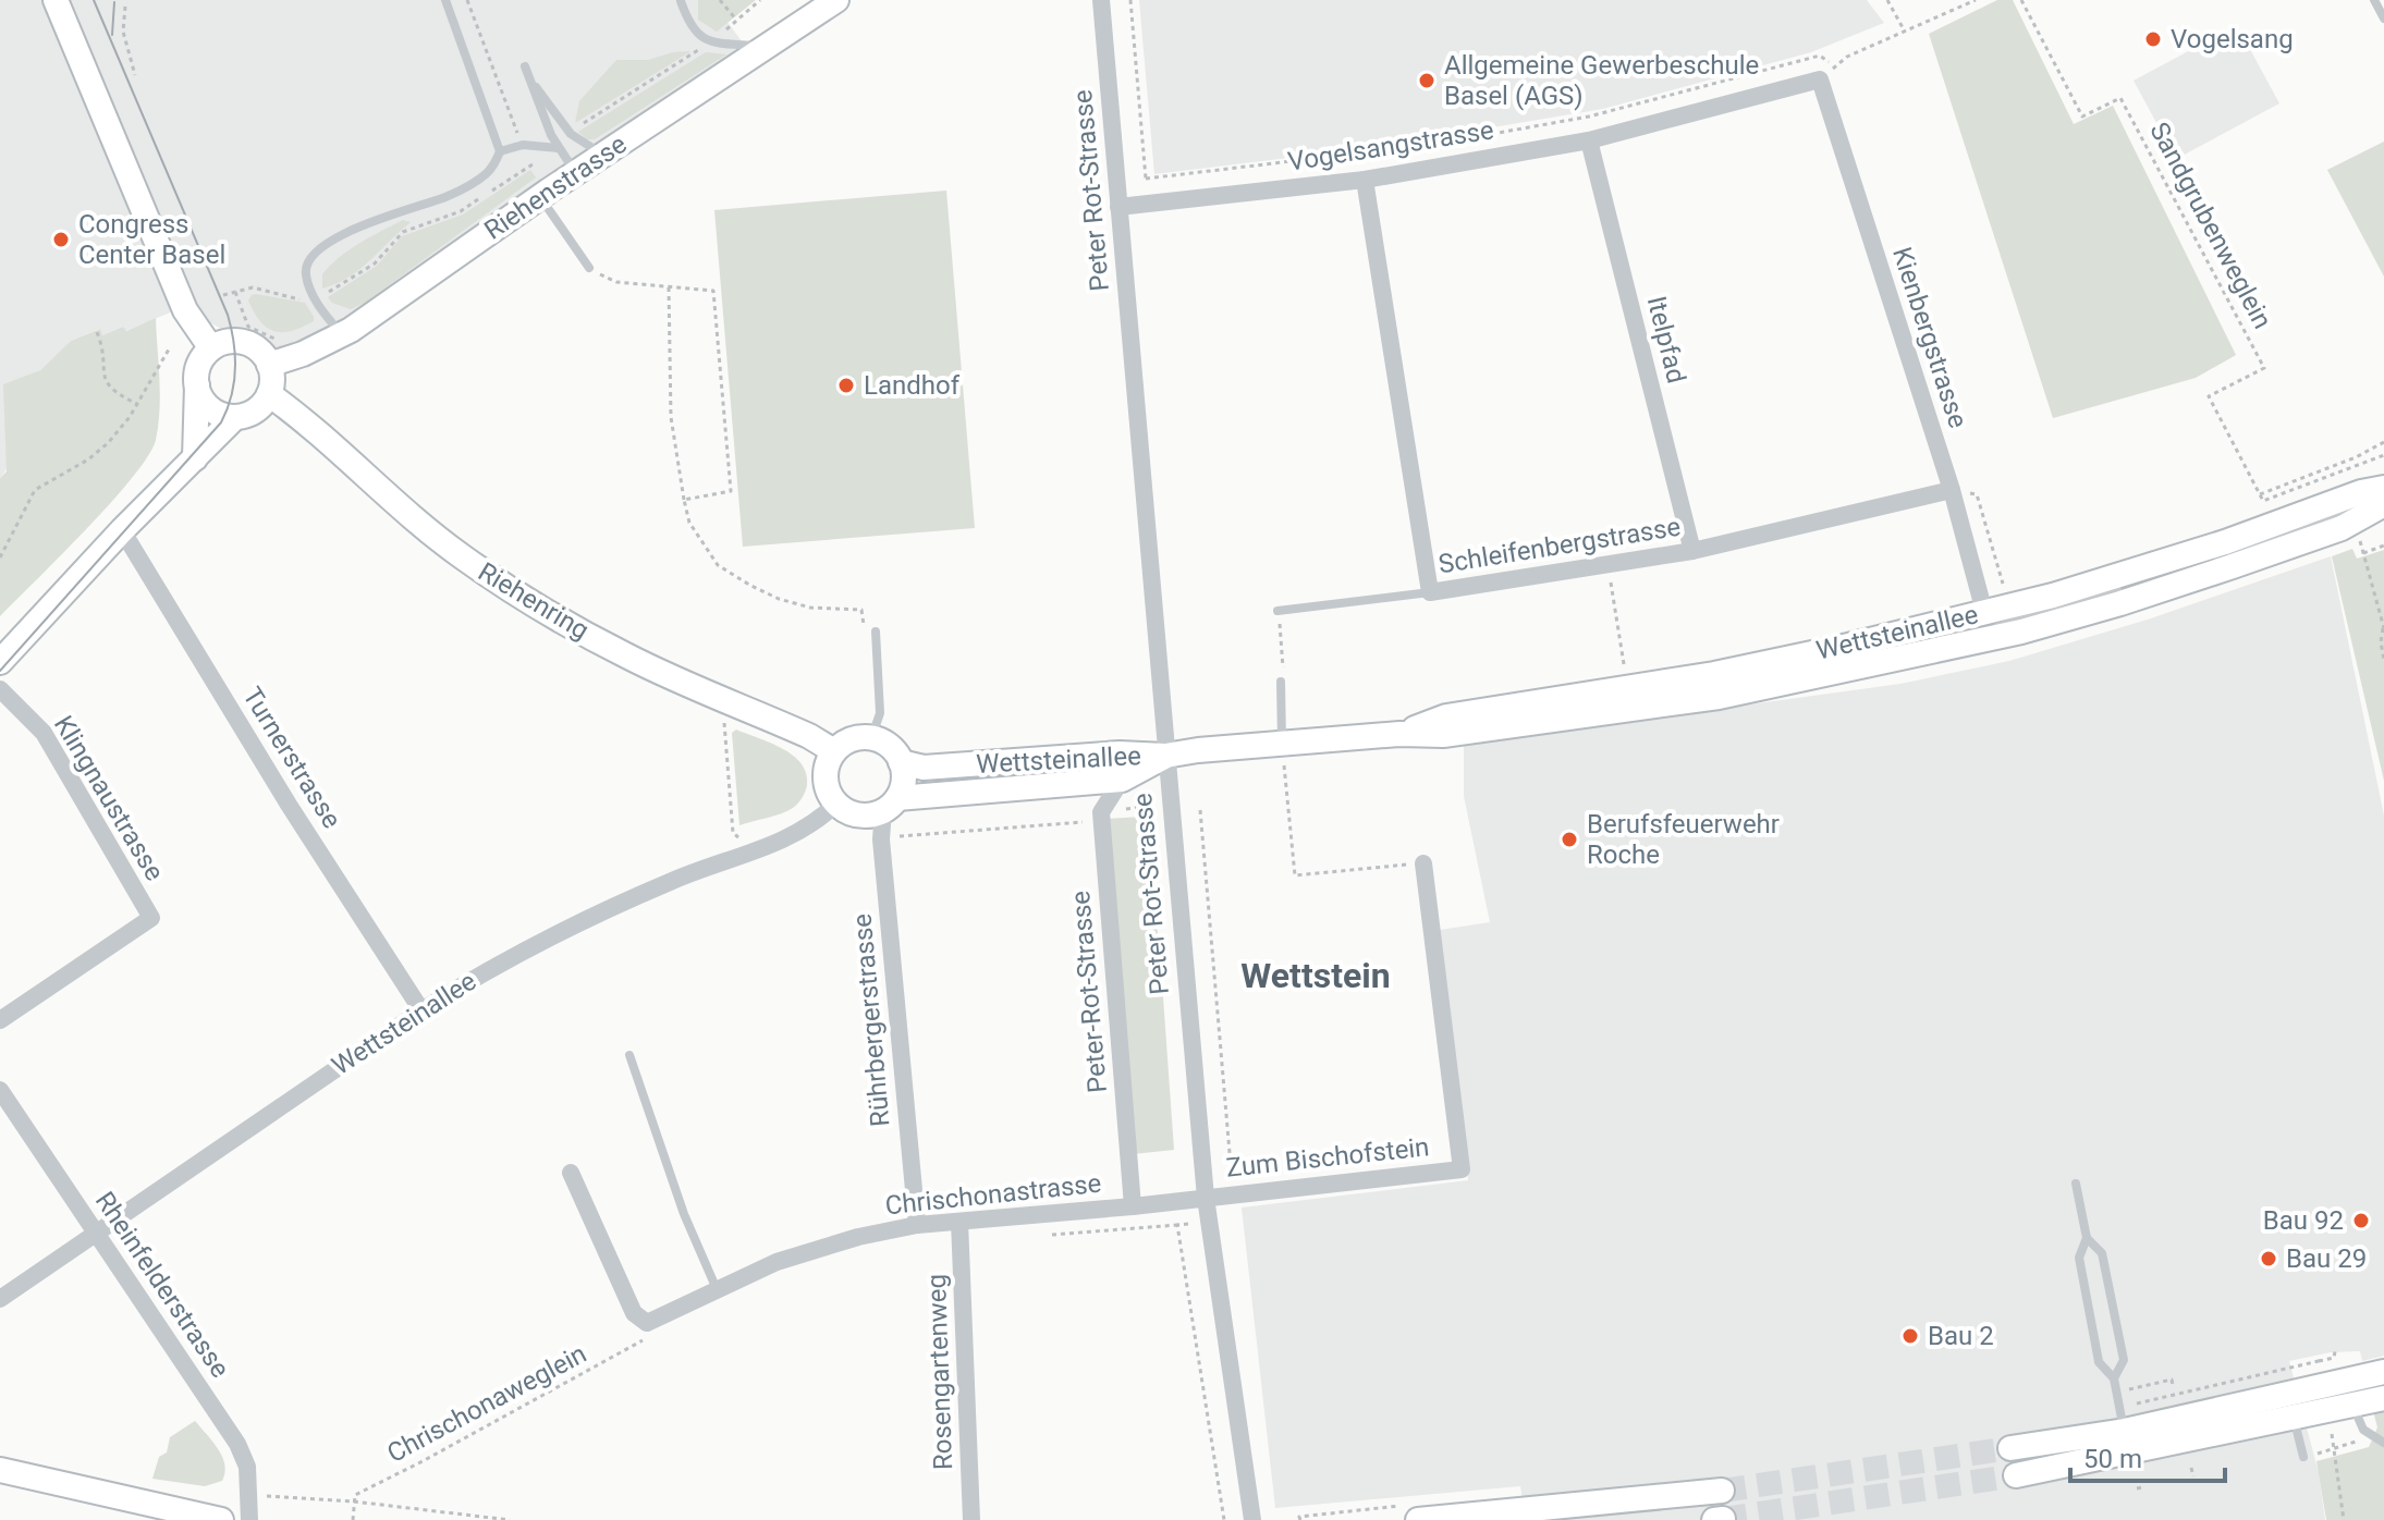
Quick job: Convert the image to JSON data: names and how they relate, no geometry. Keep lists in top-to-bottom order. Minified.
{"streets":{"main road":["Riehenstrasse","Riehenring","Wettsteinallee"],"street":["Vogelsangstrasse","Peter Rot-Strasse","Kienbergstrasse","Itelpfad","Schleifenbergstrasse","Turnerstrasse","Klingnaustrasse","Peter-Rot-Strasse","Rührbergerstrasse","Zum Bischofstein","Chrischonastrasse","Rheinfelderstrasse","Rosengartenweg"],"path":["Sandgrubenweglein","Chrischonaweglein"]},"crossings":[["Vogelsangstrasse","Peter Rot-Strasse"],["Vogelsangstrasse","Kienbergstrasse"],["Vogelsangstrasse","Itelpfad"],["Vogelsangstrasse","Schleifenbergstrasse"],["Riehenstrasse","Riehenring"],["Peter Rot-Strasse","Wettsteinallee"],["Peter Rot-Strasse","Zum Bischofstein"],["Peter Rot-Strasse","Chrischonastrasse"],["Kienbergstrasse","Schleifenbergstrasse"],["Kienbergstrasse","Wettsteinallee"],["Itelpfad","Schleifenbergstrasse"],["Riehenring","Wettsteinallee"],["Riehenring","Rührbergerstrasse"],["Wettsteinallee","Turnerstrasse"],["Wettsteinallee","Rührbergerstrasse"],["Wettsteinallee","Rheinfelderstrasse"],["Peter-Rot-Strasse","Chrischonastrasse"],["Rührbergerstrasse","Chrischonastrasse"],["Zum Bischofstein","Chrischonastrasse"],["Chrischonastrasse","Rosengartenweg"],["Chrischonastrasse","Chrischonaweglein"]],"districts":["Wettstein"],"places":["Vogelsang","Allgemeine Gewerbeschule Basel (AGS)","Congress Center Basel","Landhof","Berufsfeuerwehr Roche","Bau 92","Bau 29","Bau 2"],"scale_bar":"50 m"}
